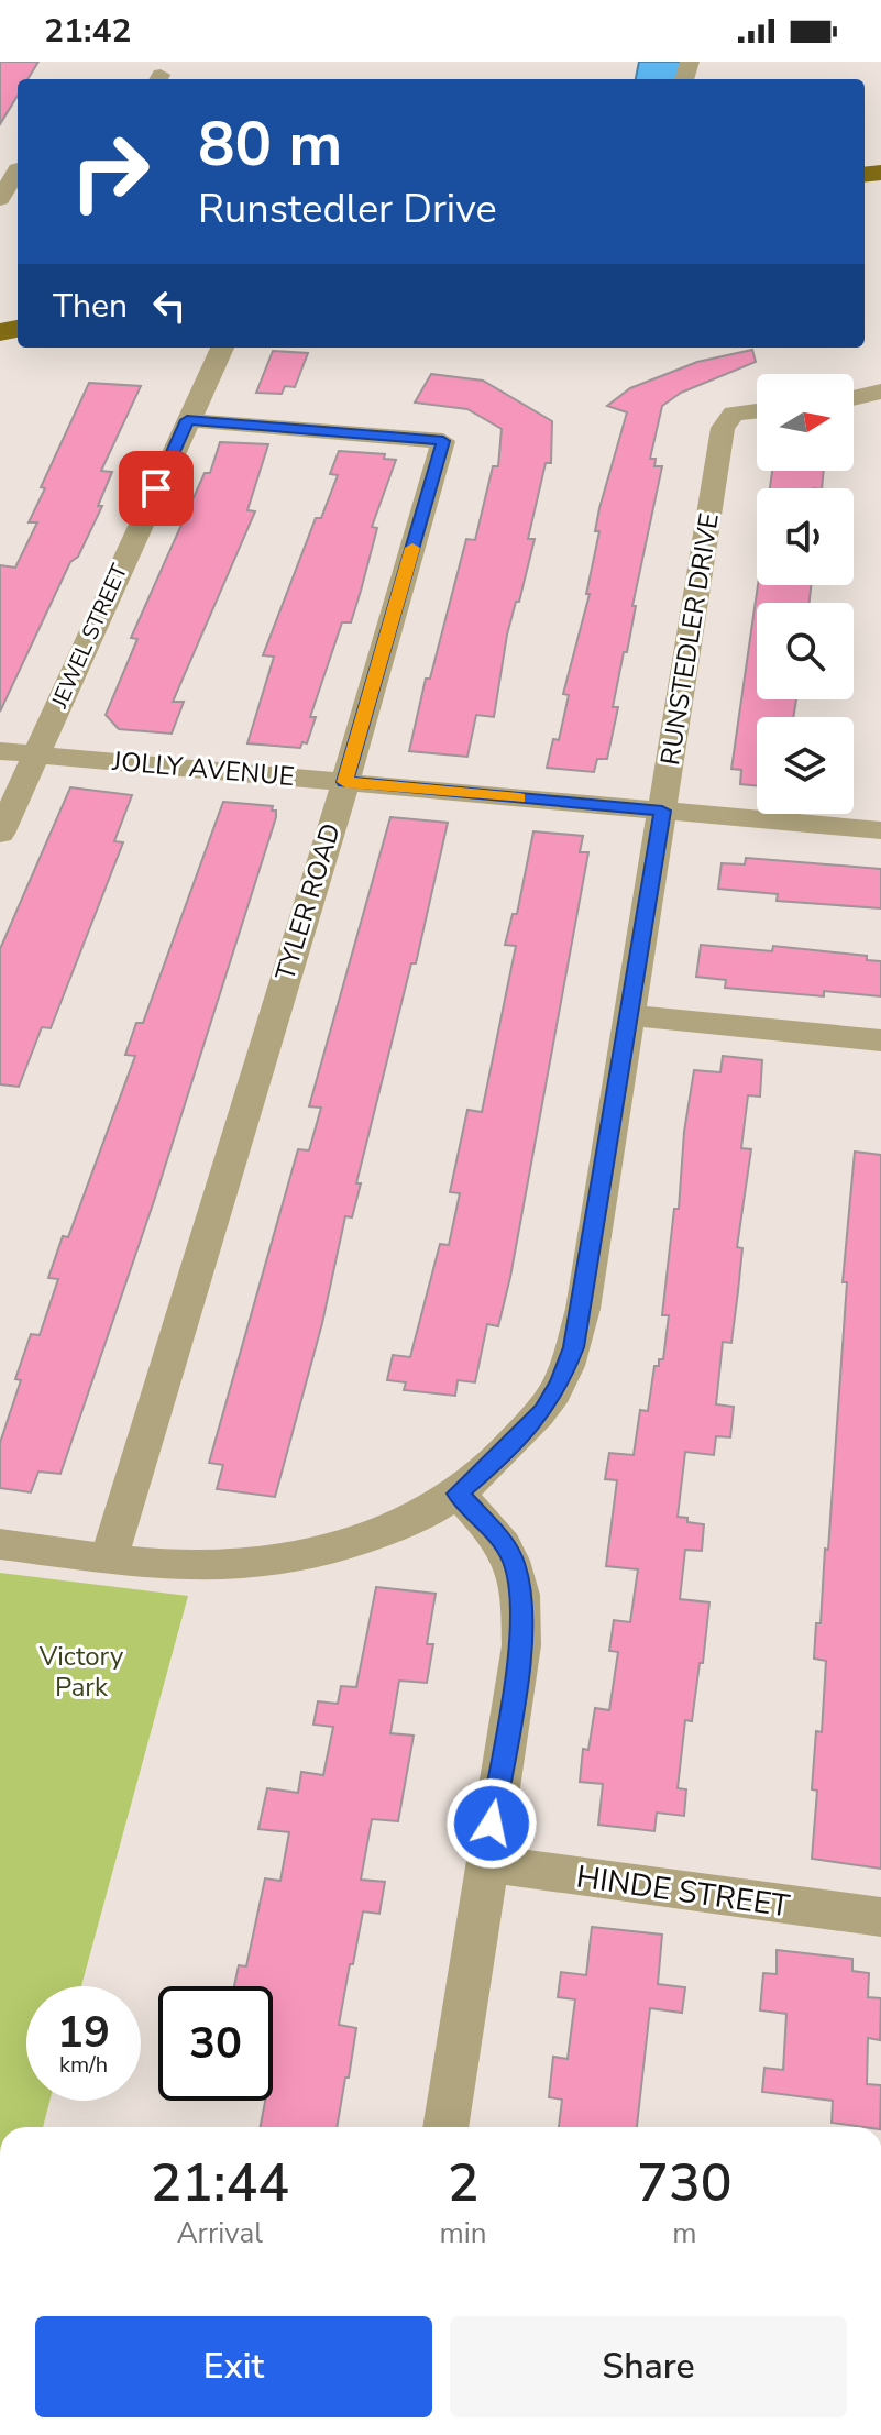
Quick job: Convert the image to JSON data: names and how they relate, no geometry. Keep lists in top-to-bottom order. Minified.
{"streets":{"street":["JEWEL STREET","RUNSTEDLER DRIVE","JOLLY AVENUE","TYLER ROAD","HINDE STREET"]},"crossings":[["JEWEL STREET","JOLLY AVENUE"],["JEWEL STREET","TYLER ROAD"],["RUNSTEDLER DRIVE","JOLLY AVENUE"],["RUNSTEDLER DRIVE","TYLER ROAD"],["JOLLY AVENUE","TYLER ROAD"]],"parks":["Victory Park"],"north":"right","page":{"status":"21:42","turn":["80 m","Runstedler Drive"],"then":"Then","speed":"19 km/h","limit":"30","eta":["21:44","Arrival","2","min","730","m"],"buttons":["Exit","Share"]}}
